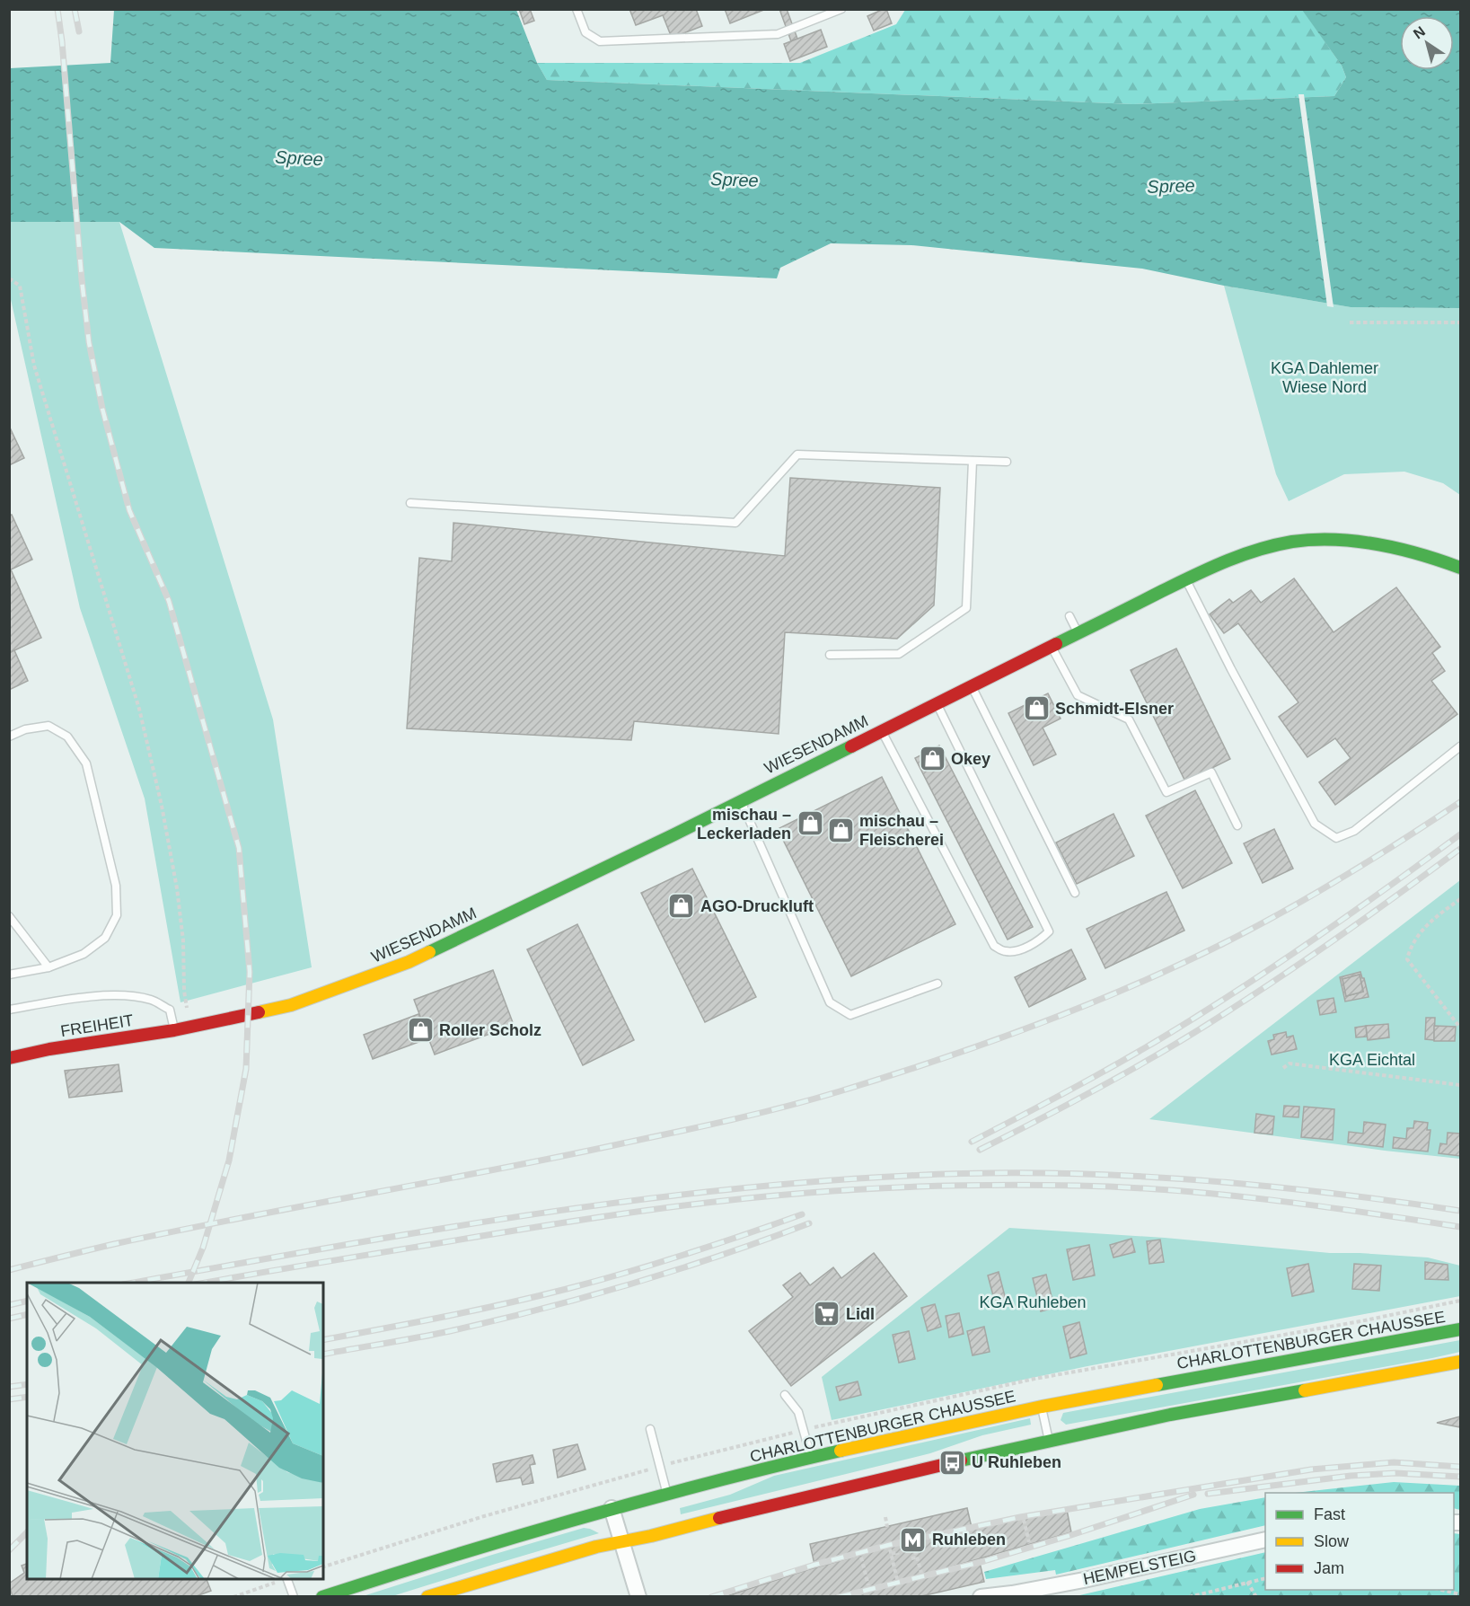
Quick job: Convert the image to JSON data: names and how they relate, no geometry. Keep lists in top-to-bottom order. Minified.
{"streets":{"main road":["WIESENDAMM","FREIHEIT","CHARLOTTENBURGER CHAUSSEE"],"street":["HEMPELSTEIG"]},"crossings":[["WIESENDAMM","FREIHEIT"]],"water":["Spree"],"parks":["KGA Dahlemer Wiese Nord","KGA Eichtal","KGA Ruhleben"],"places":{"shop":["Schmidt-Elsner","Okey","mischau – Leckerladen","mischau – Fleischerei","AGO-Druckluft","Roller Scholz"],"supermarket":["Lidl"],"bus stop":["U Ruhleben"],"metro station":["Ruhleben"]},"legend":["Fast","Slow","Jam"],"north":"top left"}
